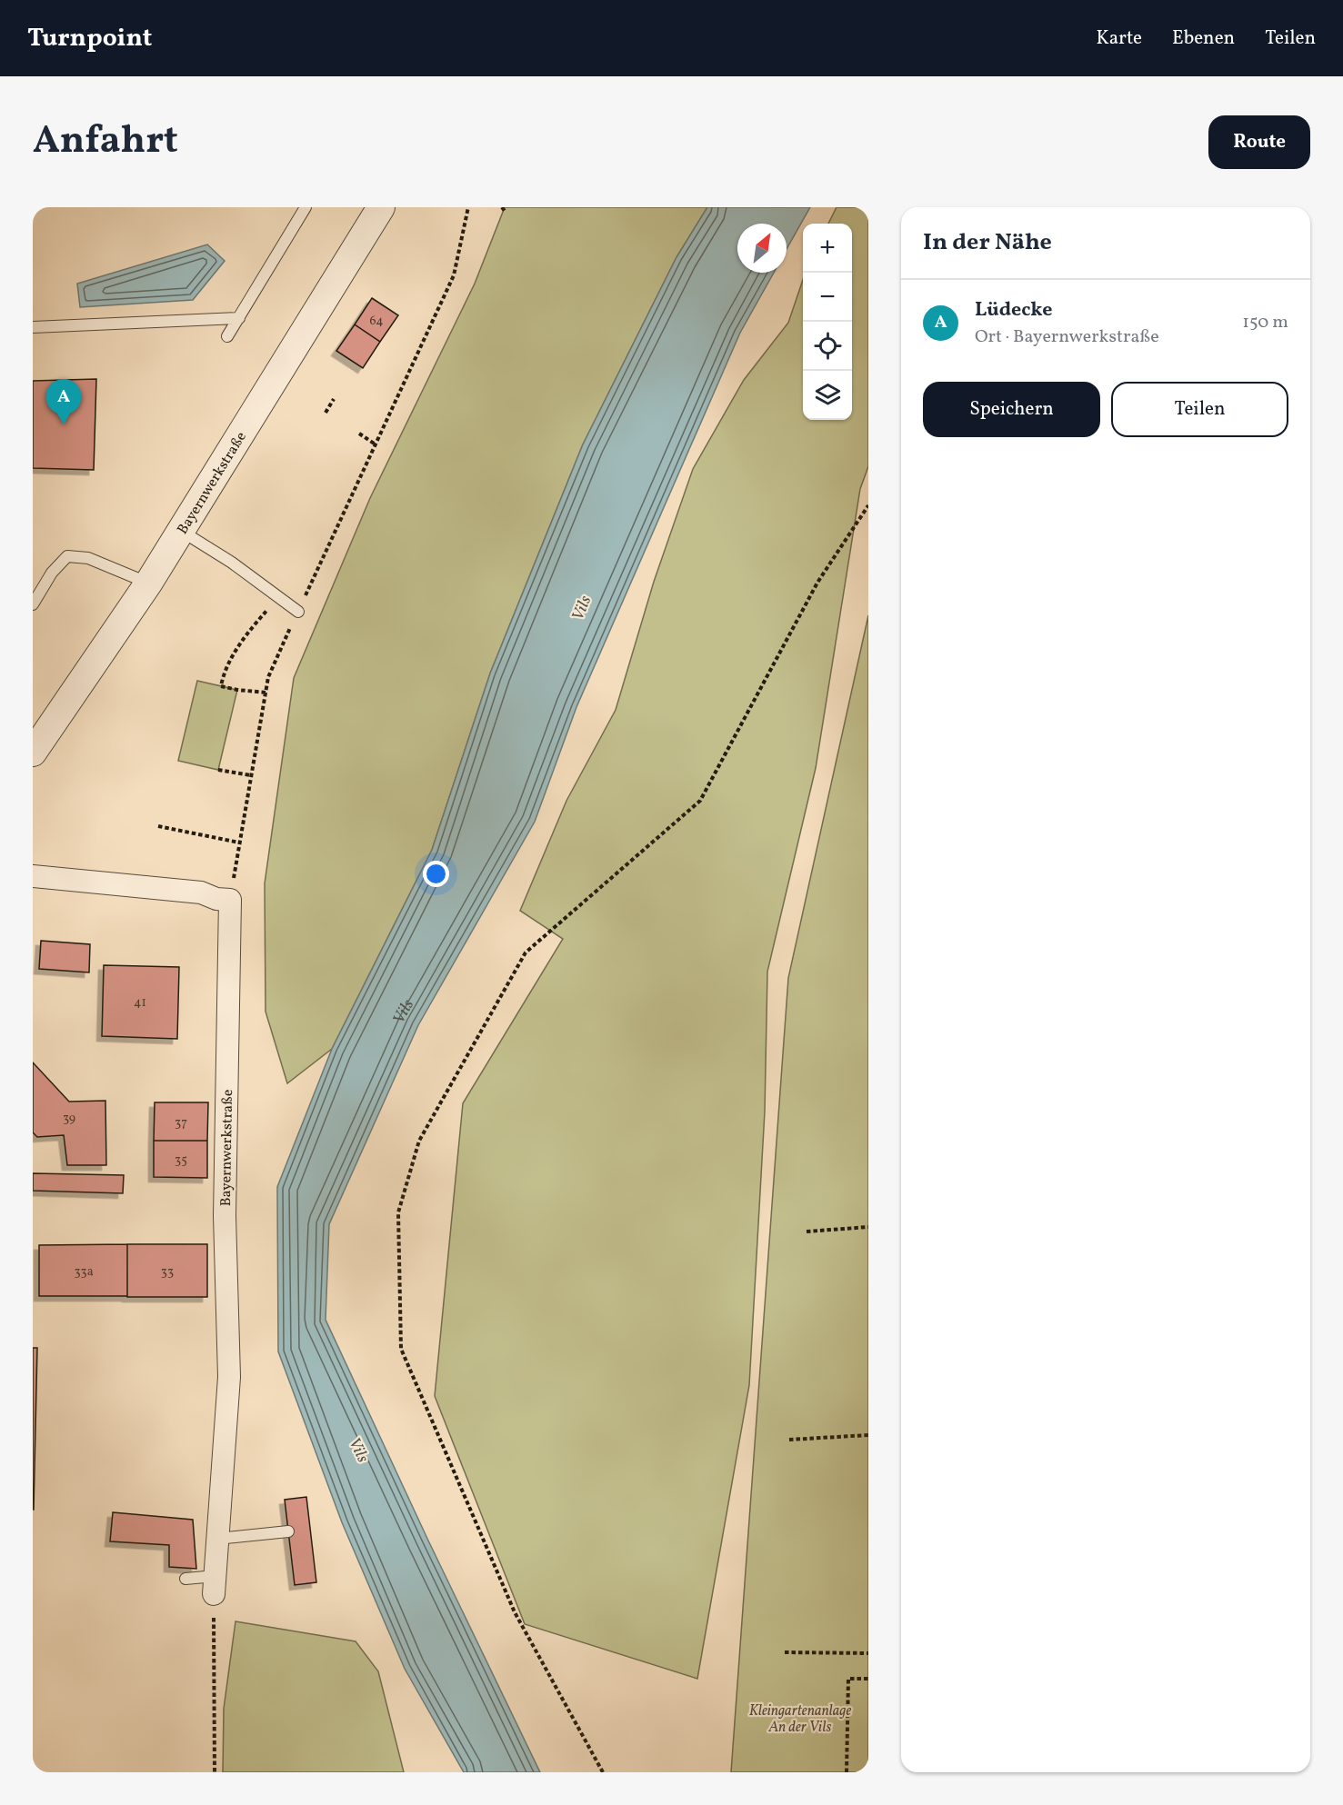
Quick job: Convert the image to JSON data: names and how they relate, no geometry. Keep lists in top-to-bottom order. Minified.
{"streets":{"street":["Bayernwerkstraße"]},"water":["Vils"],"parks":["Kleingartenanlage An der Vils"],"house_numbers":["64","41","39","37","35","33a","33"],"north":"top right","page":{"header":"Turnpoint","nav":["Karte","Ebenen","Teilen"],"title":"Anfahrt","buttons":["Route",["Speichern","Teilen"]],"heading":"In der Nähe","map_buttons":["+","−"],"list":[{"mark":"A","name":"Lüdecke","note":"Ort · Bayernwerkstraße","value":"150 m"}],"pins":"A"}}
